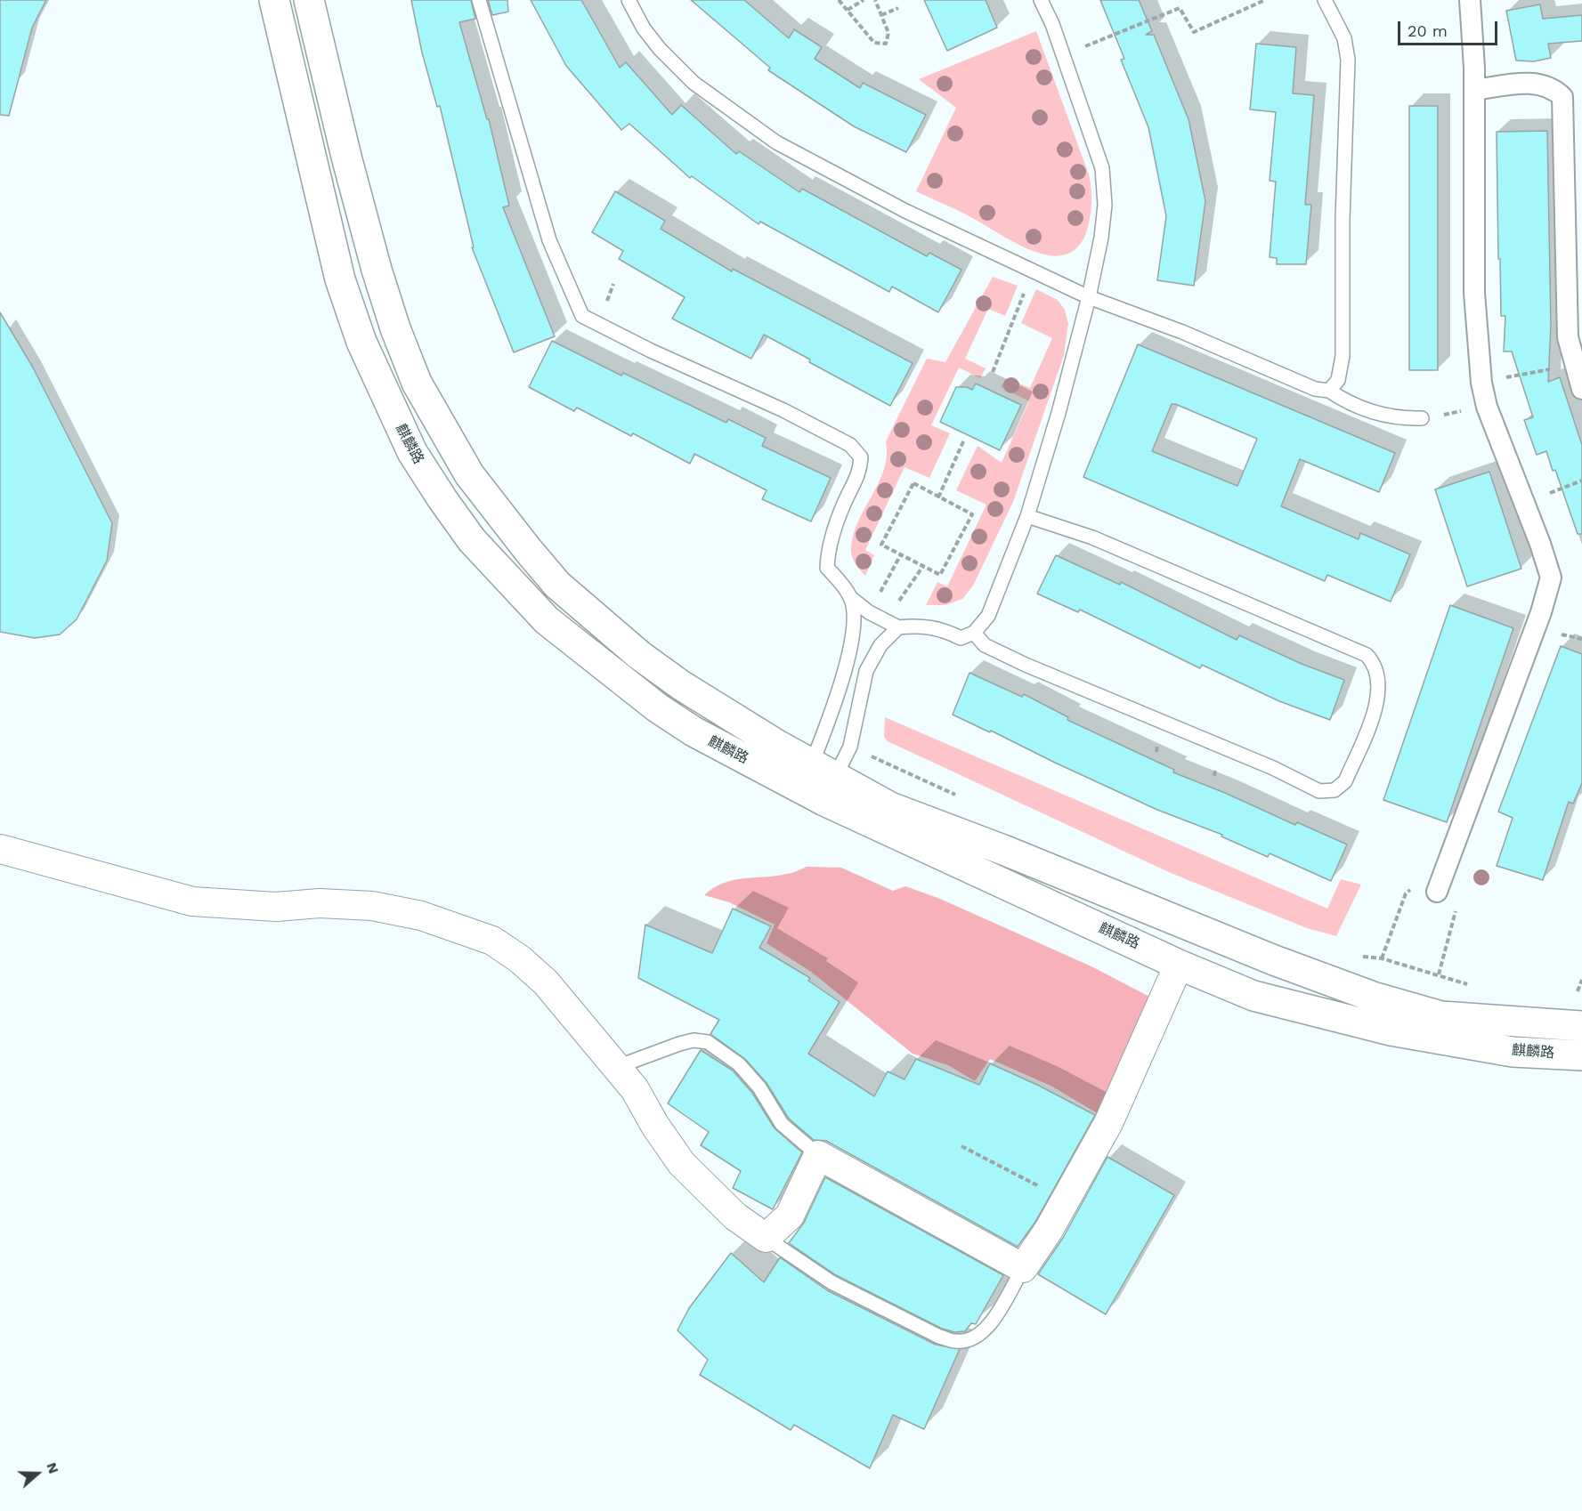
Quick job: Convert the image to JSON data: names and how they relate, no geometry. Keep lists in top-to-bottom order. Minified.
{"streets":{"main road":["麒麟路"]},"scale_bar":"20 m","north":"right"}
